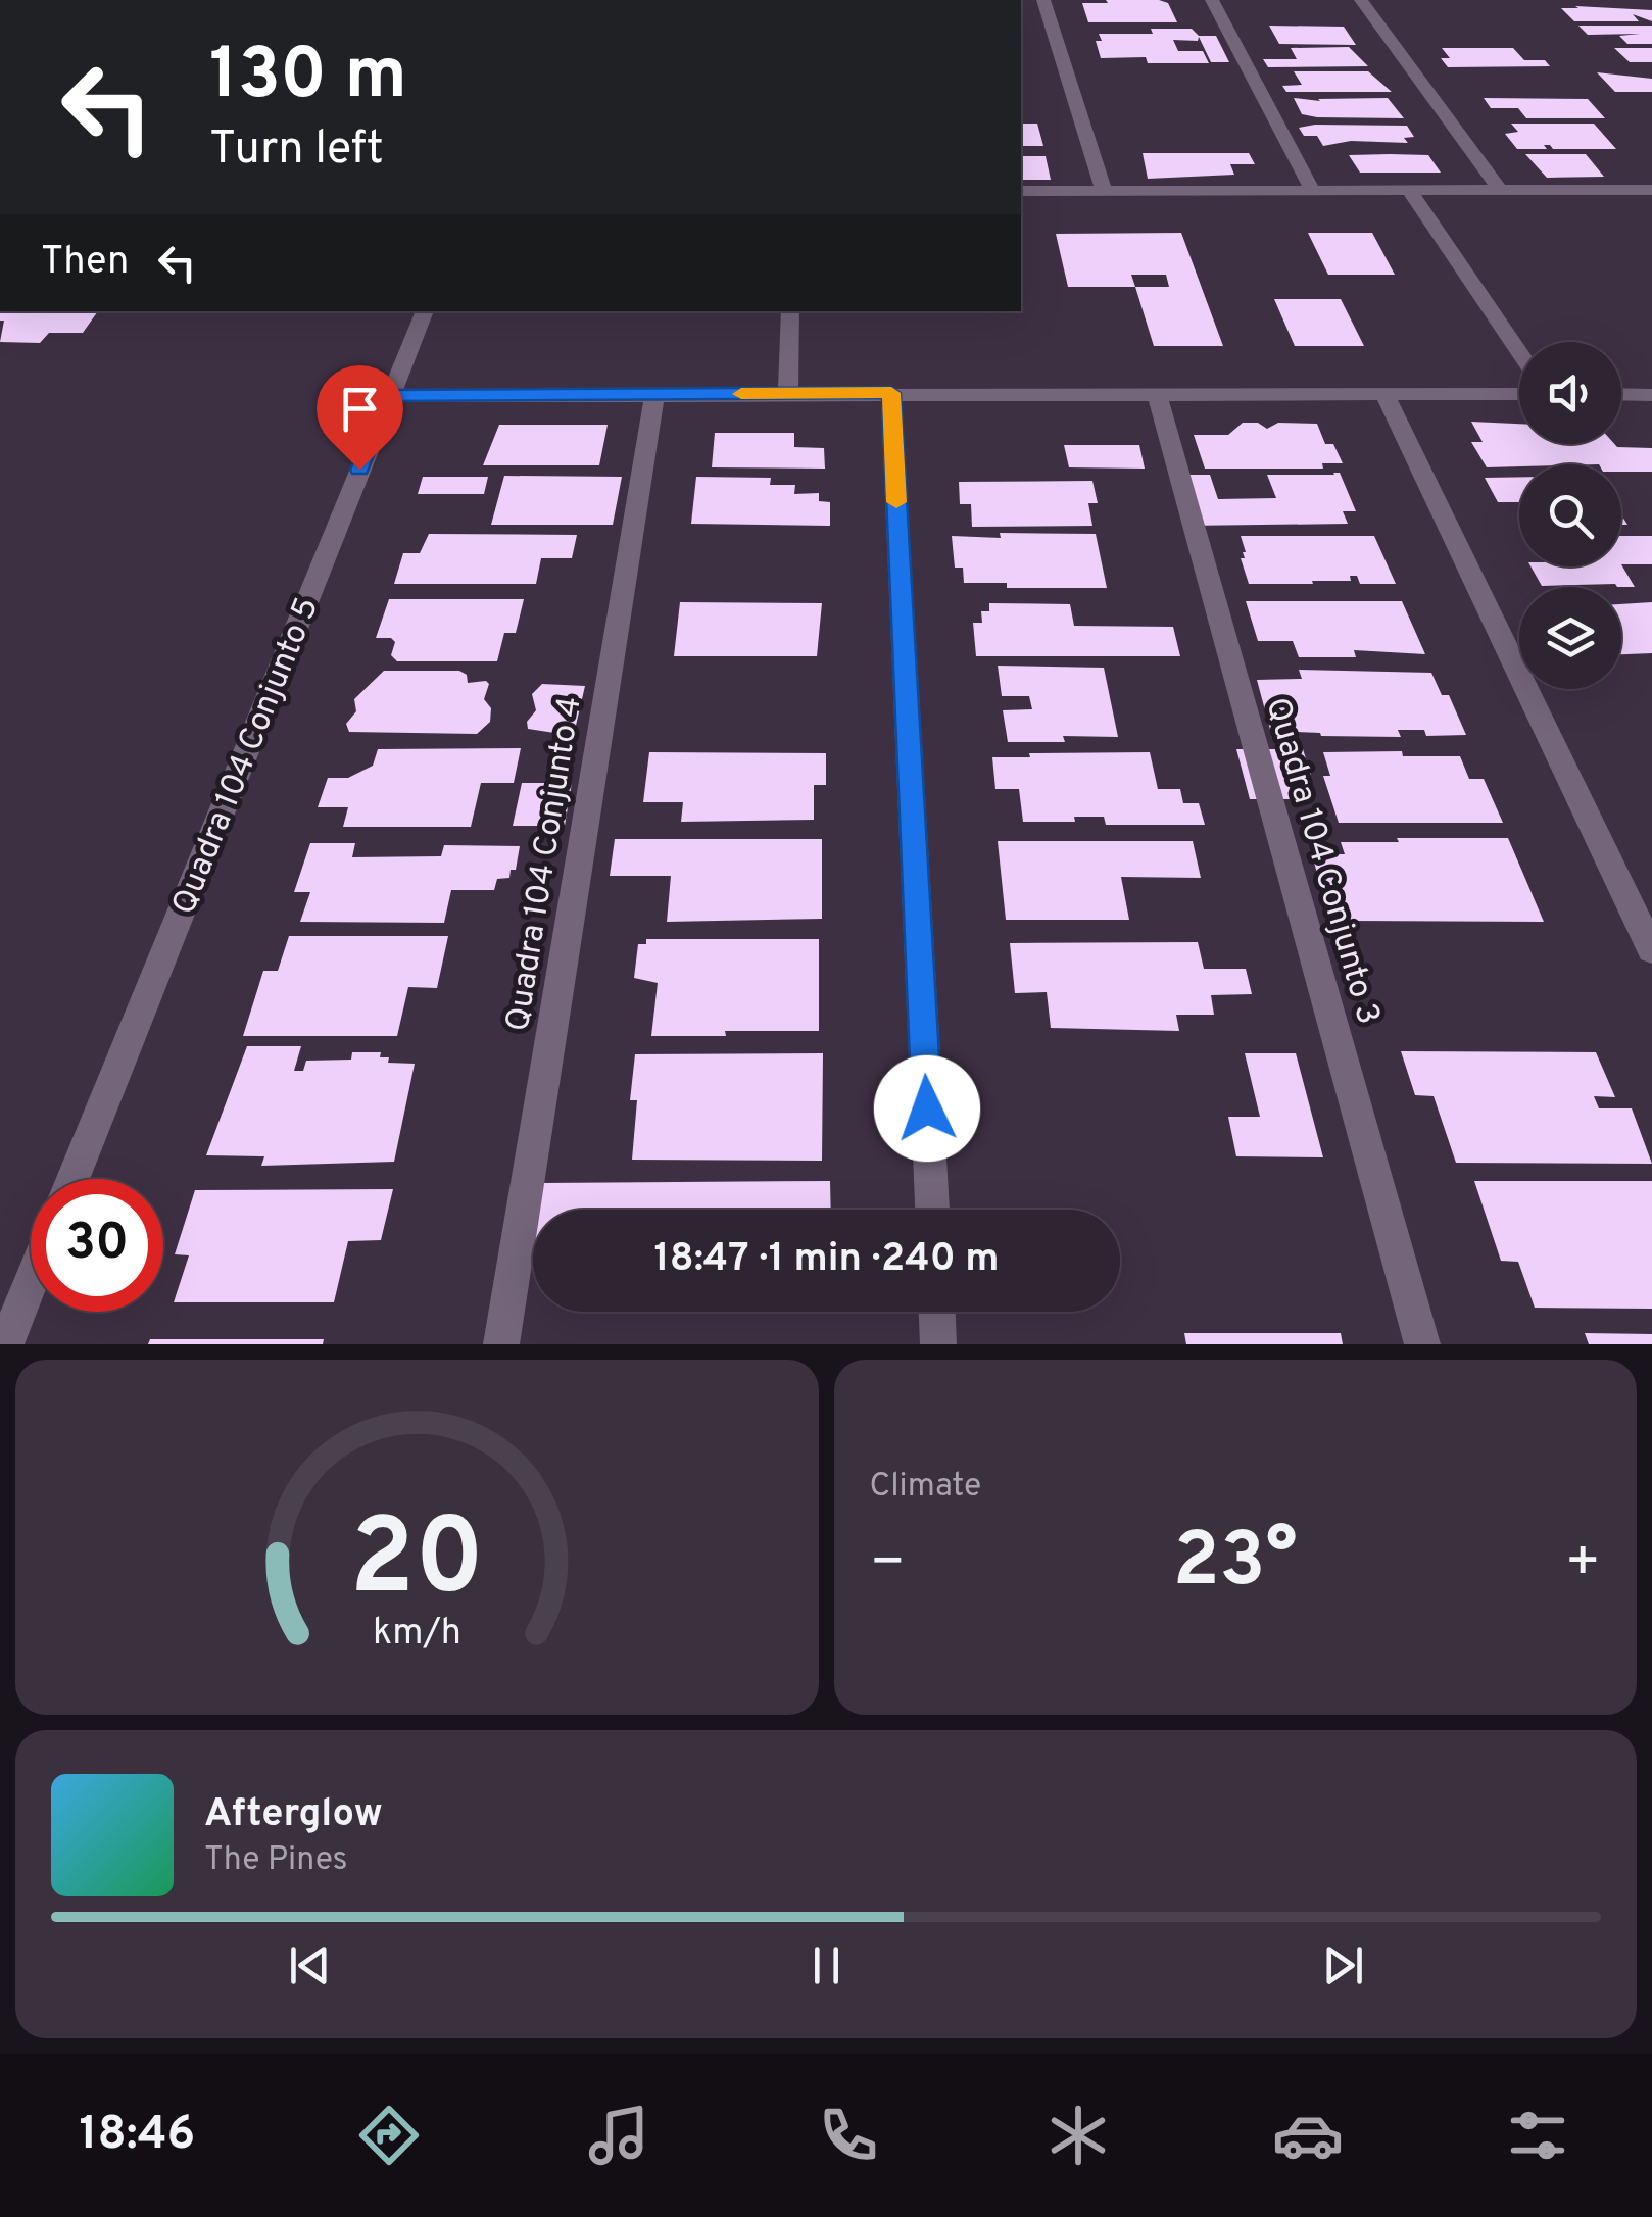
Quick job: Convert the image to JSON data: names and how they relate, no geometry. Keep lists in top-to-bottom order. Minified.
{"streets":{"street":["Quadra 104 Conjunto 5","Quadra 104 Conjunto 3","Quadra 104 Conjunto 4"]},"page":{"turn":["130 m","Turn left"],"then":"Then","limit":"30","trip":"18:47 · 1 min · 240 m","tile":"Climate","heat":["−","23°","+"],"song":["Afterglow","The Pines"],"tabs":"18:46","gauge":["20","km/h"]}}
